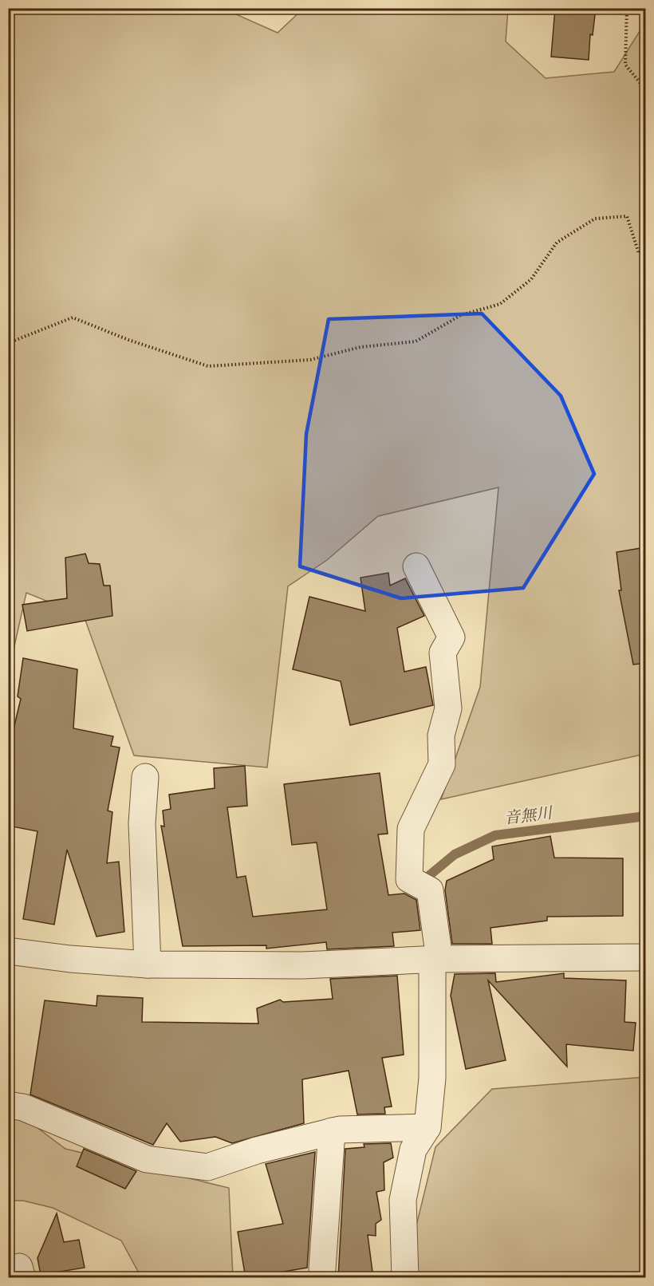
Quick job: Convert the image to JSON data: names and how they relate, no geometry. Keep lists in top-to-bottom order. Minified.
{"water":["音無川"]}
